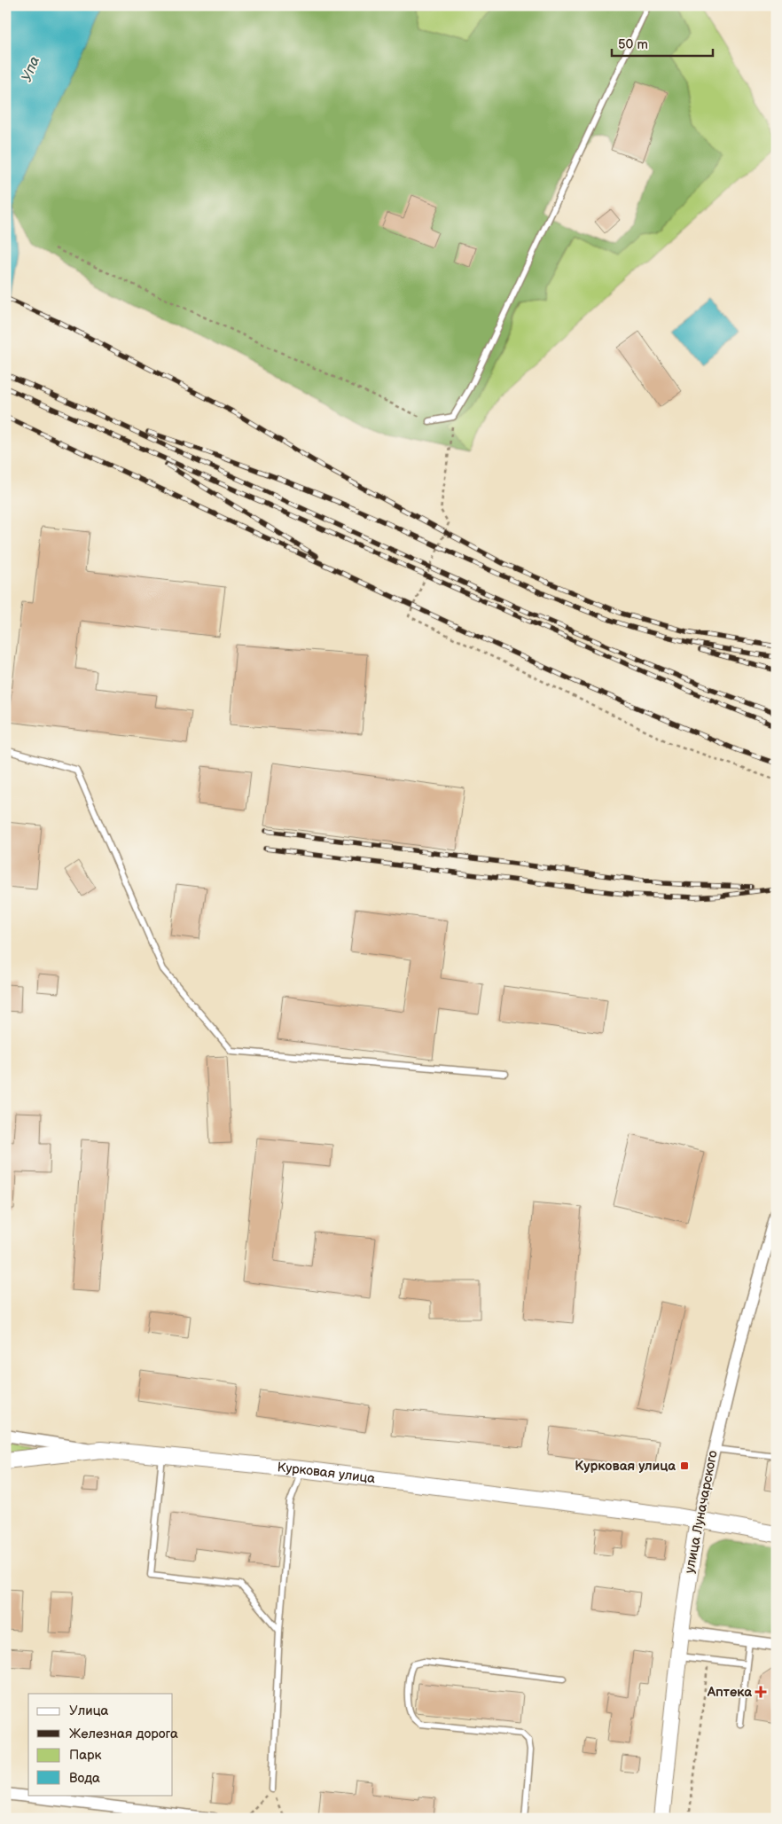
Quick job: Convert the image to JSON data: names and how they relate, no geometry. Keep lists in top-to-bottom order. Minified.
{"streets":{"main road":["Курковая улица","улица Луначарского"]},"crossings":[["Курковая улица","улица Луначарского"]],"water":["Упа"],"places":{"transit":["Курковая улица"],"health":["Аптека"]},"legend":["Улица","Железная дорога","Парк","Вода"],"scale_bar":"50 m"}
